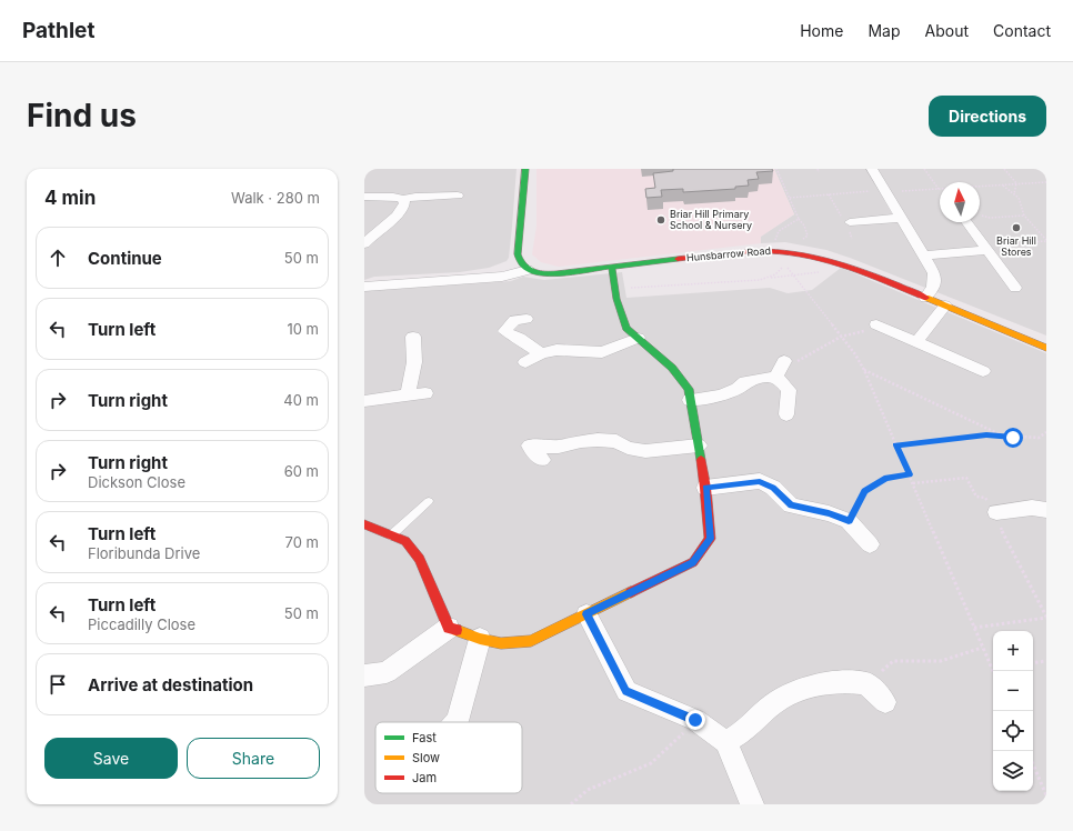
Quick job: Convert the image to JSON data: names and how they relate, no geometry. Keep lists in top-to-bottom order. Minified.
{"streets":{"street":["Hunsbarrow Road"]},"places":["Briar Hill Primary School & Nursery","Briar Hill Stores"],"legend":["Fast","Slow","Jam"],"north":"top","page":{"header":"Pathlet","nav":["Home","Map","About","Contact"],"buttons":["Directions",["Save","Share"]],"title":"Find us","heading":["4 min","Walk · 280 m"],"list":[["Continue","50 m"],["Turn left","10 m"],["Turn right","40 m"],["Turn right","Dickson Close","60 m"],["Turn left","Floribunda Drive","70 m"],["Turn left","Piccadilly Close","50 m"],"Arrive at destination"],"map_buttons":["+","−"]}}
